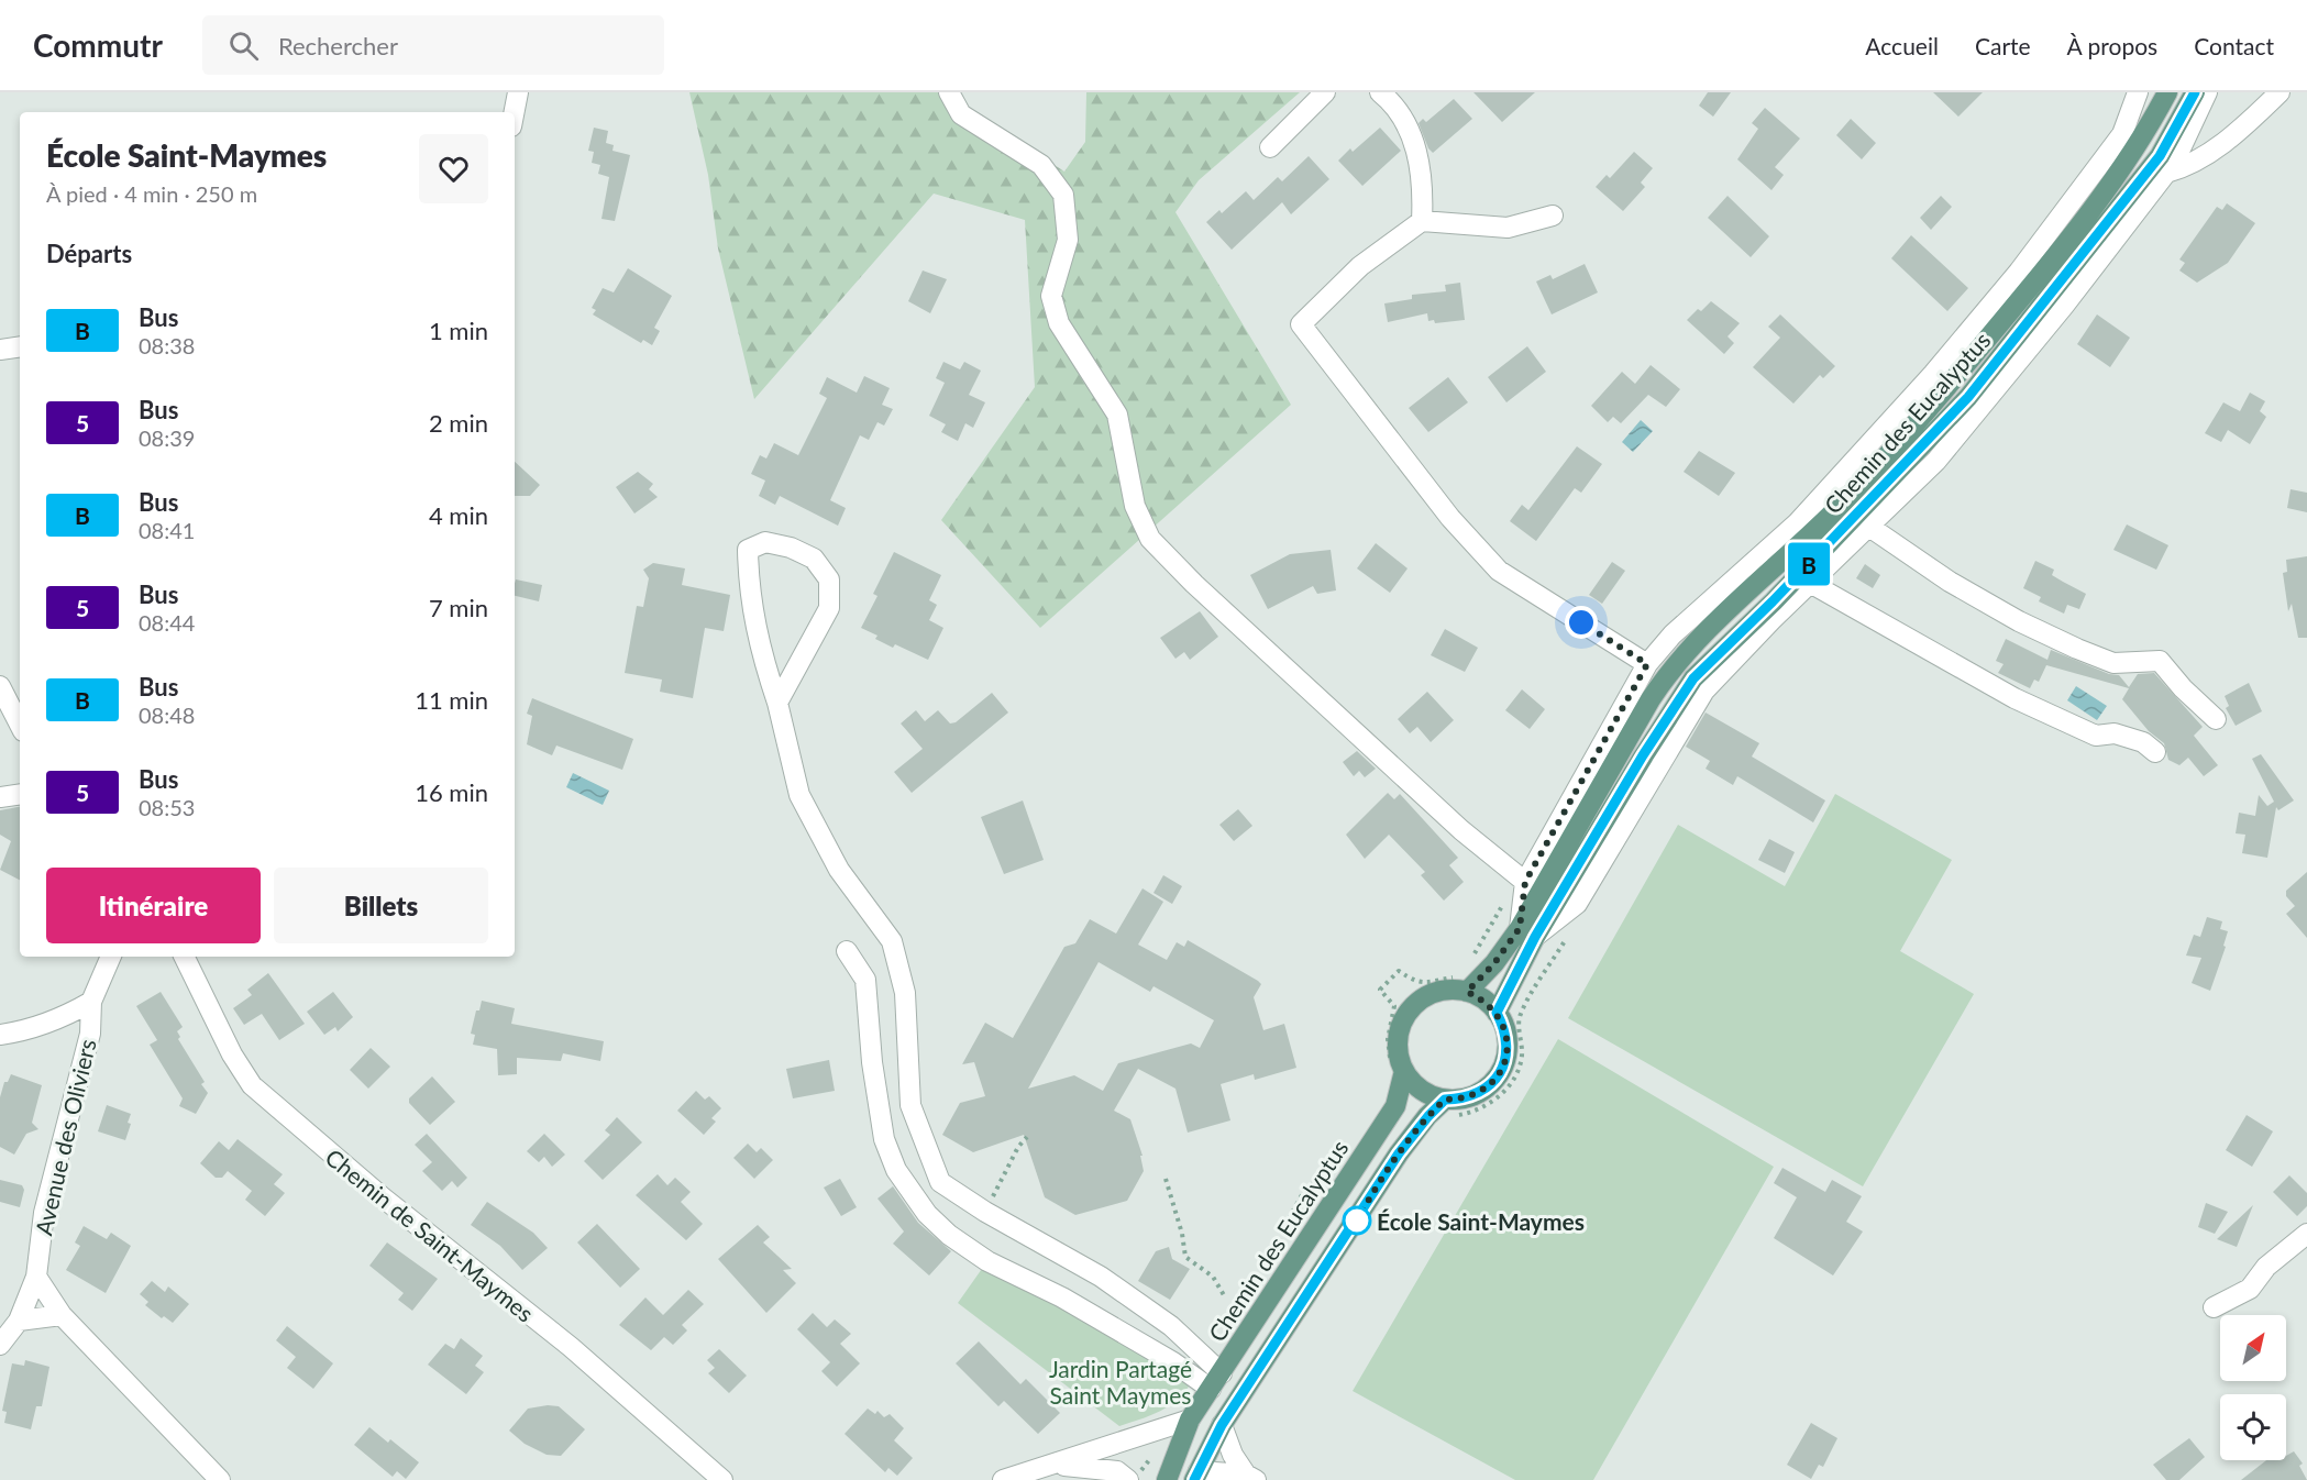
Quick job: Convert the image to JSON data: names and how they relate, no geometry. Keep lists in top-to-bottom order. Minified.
{"streets":{"main road":["Chemin des Eucalyptus"],"street":["Avenue des Oliviers","Chemin de Saint-Maymes"]},"parks":["Jardin Partagé Saint Maymes"],"places":["École Saint-Maymes"],"lines":["bus line B"],"north":"top right","page":{"header":"Commutr","search":"Rechercher","nav":["Accueil","Carte","À propos","Contact"],"on_map":"B","heading":[["École Saint-Maymes","À pied · 4 min · 250 m"],"Départs"],"list":[{"mark":"B","name":"Bus","note":"08:38","value":"1 min"},{"mark":"5","name":"Bus","note":"08:39","value":"2 min"},{"mark":"B","name":"Bus","note":"08:41","value":"4 min"},{"mark":"5","name":"Bus","note":"08:44","value":"7 min"},{"mark":"B","name":"Bus","note":"08:48","value":"11 min"},{"mark":"5","name":"Bus","note":"08:53","value":"16 min"}],"buttons":["Itinéraire","Billets"]}}
